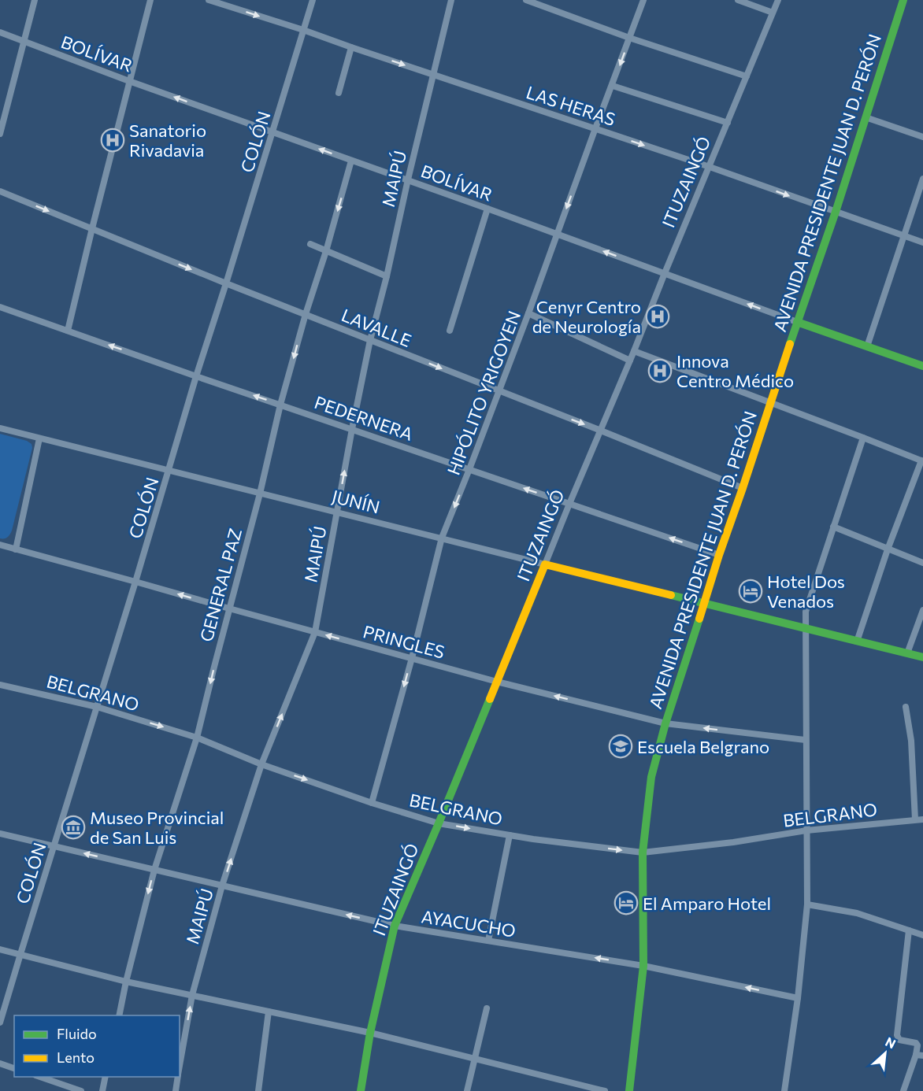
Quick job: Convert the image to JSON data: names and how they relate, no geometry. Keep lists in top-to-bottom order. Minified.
{"streets":{"street":["BOLÍVAR","LAS HERAS","COLÓN","MAIPÚ","ITUZAINGÓ","AVENIDA PRESIDENTE JUAN D. PERÓN","LAVALLE","HIPÓLITO YRIGOYEN","PEDERNERA","JUNÍN","GENERAL PAZ","PRINGLES","BELGRANO","AYACUCHO"]},"crossings":[["BOLÍVAR","COLÓN"],["BOLÍVAR","MAIPÚ"],["BOLÍVAR","ITUZAINGÓ"],["BOLÍVAR","AVENIDA PRESIDENTE JUAN D. PERÓN"],["BOLÍVAR","HIPÓLITO YRIGOYEN"],["BOLÍVAR","GENERAL PAZ"],["LAS HERAS","COLÓN"],["LAS HERAS","MAIPÚ"],["LAS HERAS","ITUZAINGÓ"],["LAS HERAS","AVENIDA PRESIDENTE JUAN D. PERÓN"],["LAS HERAS","HIPÓLITO YRIGOYEN"],["COLÓN","LAVALLE"],["COLÓN","PEDERNERA"],["COLÓN","JUNÍN"],["COLÓN","PRINGLES"],["COLÓN","BELGRANO"],["COLÓN","AYACUCHO"],["MAIPÚ","LAVALLE"],["MAIPÚ","PEDERNERA"],["MAIPÚ","JUNÍN"],["MAIPÚ","PRINGLES"],["MAIPÚ","BELGRANO"],["MAIPÚ","AYACUCHO"],["ITUZAINGÓ","LAVALLE"],["ITUZAINGÓ","PEDERNERA"],["ITUZAINGÓ","JUNÍN"],["ITUZAINGÓ","PRINGLES"],["ITUZAINGÓ","BELGRANO"],["ITUZAINGÓ","AYACUCHO"],["AVENIDA PRESIDENTE JUAN D. PERÓN","LAVALLE"],["AVENIDA PRESIDENTE JUAN D. PERÓN","PEDERNERA"],["AVENIDA PRESIDENTE JUAN D. PERÓN","JUNÍN"],["AVENIDA PRESIDENTE JUAN D. PERÓN","PRINGLES"],["AVENIDA PRESIDENTE JUAN D. PERÓN","BELGRANO"],["AVENIDA PRESIDENTE JUAN D. PERÓN","AYACUCHO"],["LAVALLE","HIPÓLITO YRIGOYEN"],["LAVALLE","GENERAL PAZ"],["HIPÓLITO YRIGOYEN","PEDERNERA"],["HIPÓLITO YRIGOYEN","JUNÍN"],["HIPÓLITO YRIGOYEN","PRINGLES"],["HIPÓLITO YRIGOYEN","BELGRANO"],["PEDERNERA","GENERAL PAZ"],["JUNÍN","GENERAL PAZ"],["GENERAL PAZ","PRINGLES"],["GENERAL PAZ","BELGRANO"],["GENERAL PAZ","AYACUCHO"]],"one_way":["BOLÍVAR","LAS HERAS","MAIPÚ","LAVALLE","HIPÓLITO YRIGOYEN","PEDERNERA","GENERAL PAZ","PRINGLES","BELGRANO","AYACUCHO"],"places":{"hospital":["Sanatorio Rivadavia","Cenyr Centro de Neurología","Innova Centro Médico"],"hotel":["Hotel Dos Venados","El Amparo Hotel"],"school or university":["Escuela Belgrano"],"museum":["Museo Provincial de San Luis"]},"legend":["Fluido","Lento"],"north":"top right"}
